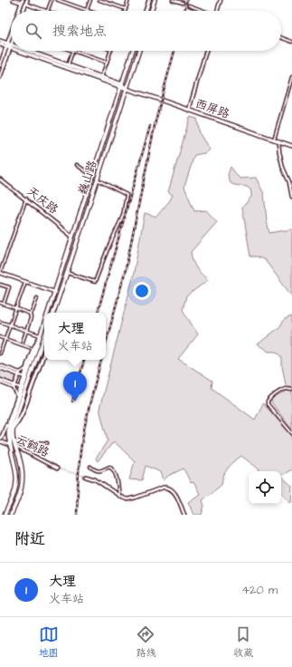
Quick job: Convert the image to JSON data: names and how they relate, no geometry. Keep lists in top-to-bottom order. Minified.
{"streets":{"highway":["巍山路"],"main road":["西屏路"],"street":["天庆路","云鹤路"]},"crossings":[["西屏路","巍山路"],["巍山路","天庆路"],["巍山路","云鹤路"]],"page":{"search":"搜索地点","popup":["大理","火车站"],"pins":"1","heading":"附近","list":[{"mark":"1","name":"大理","note":"火车站","value":"420 m"}],"nav":["地图","路线","收藏"]}}
